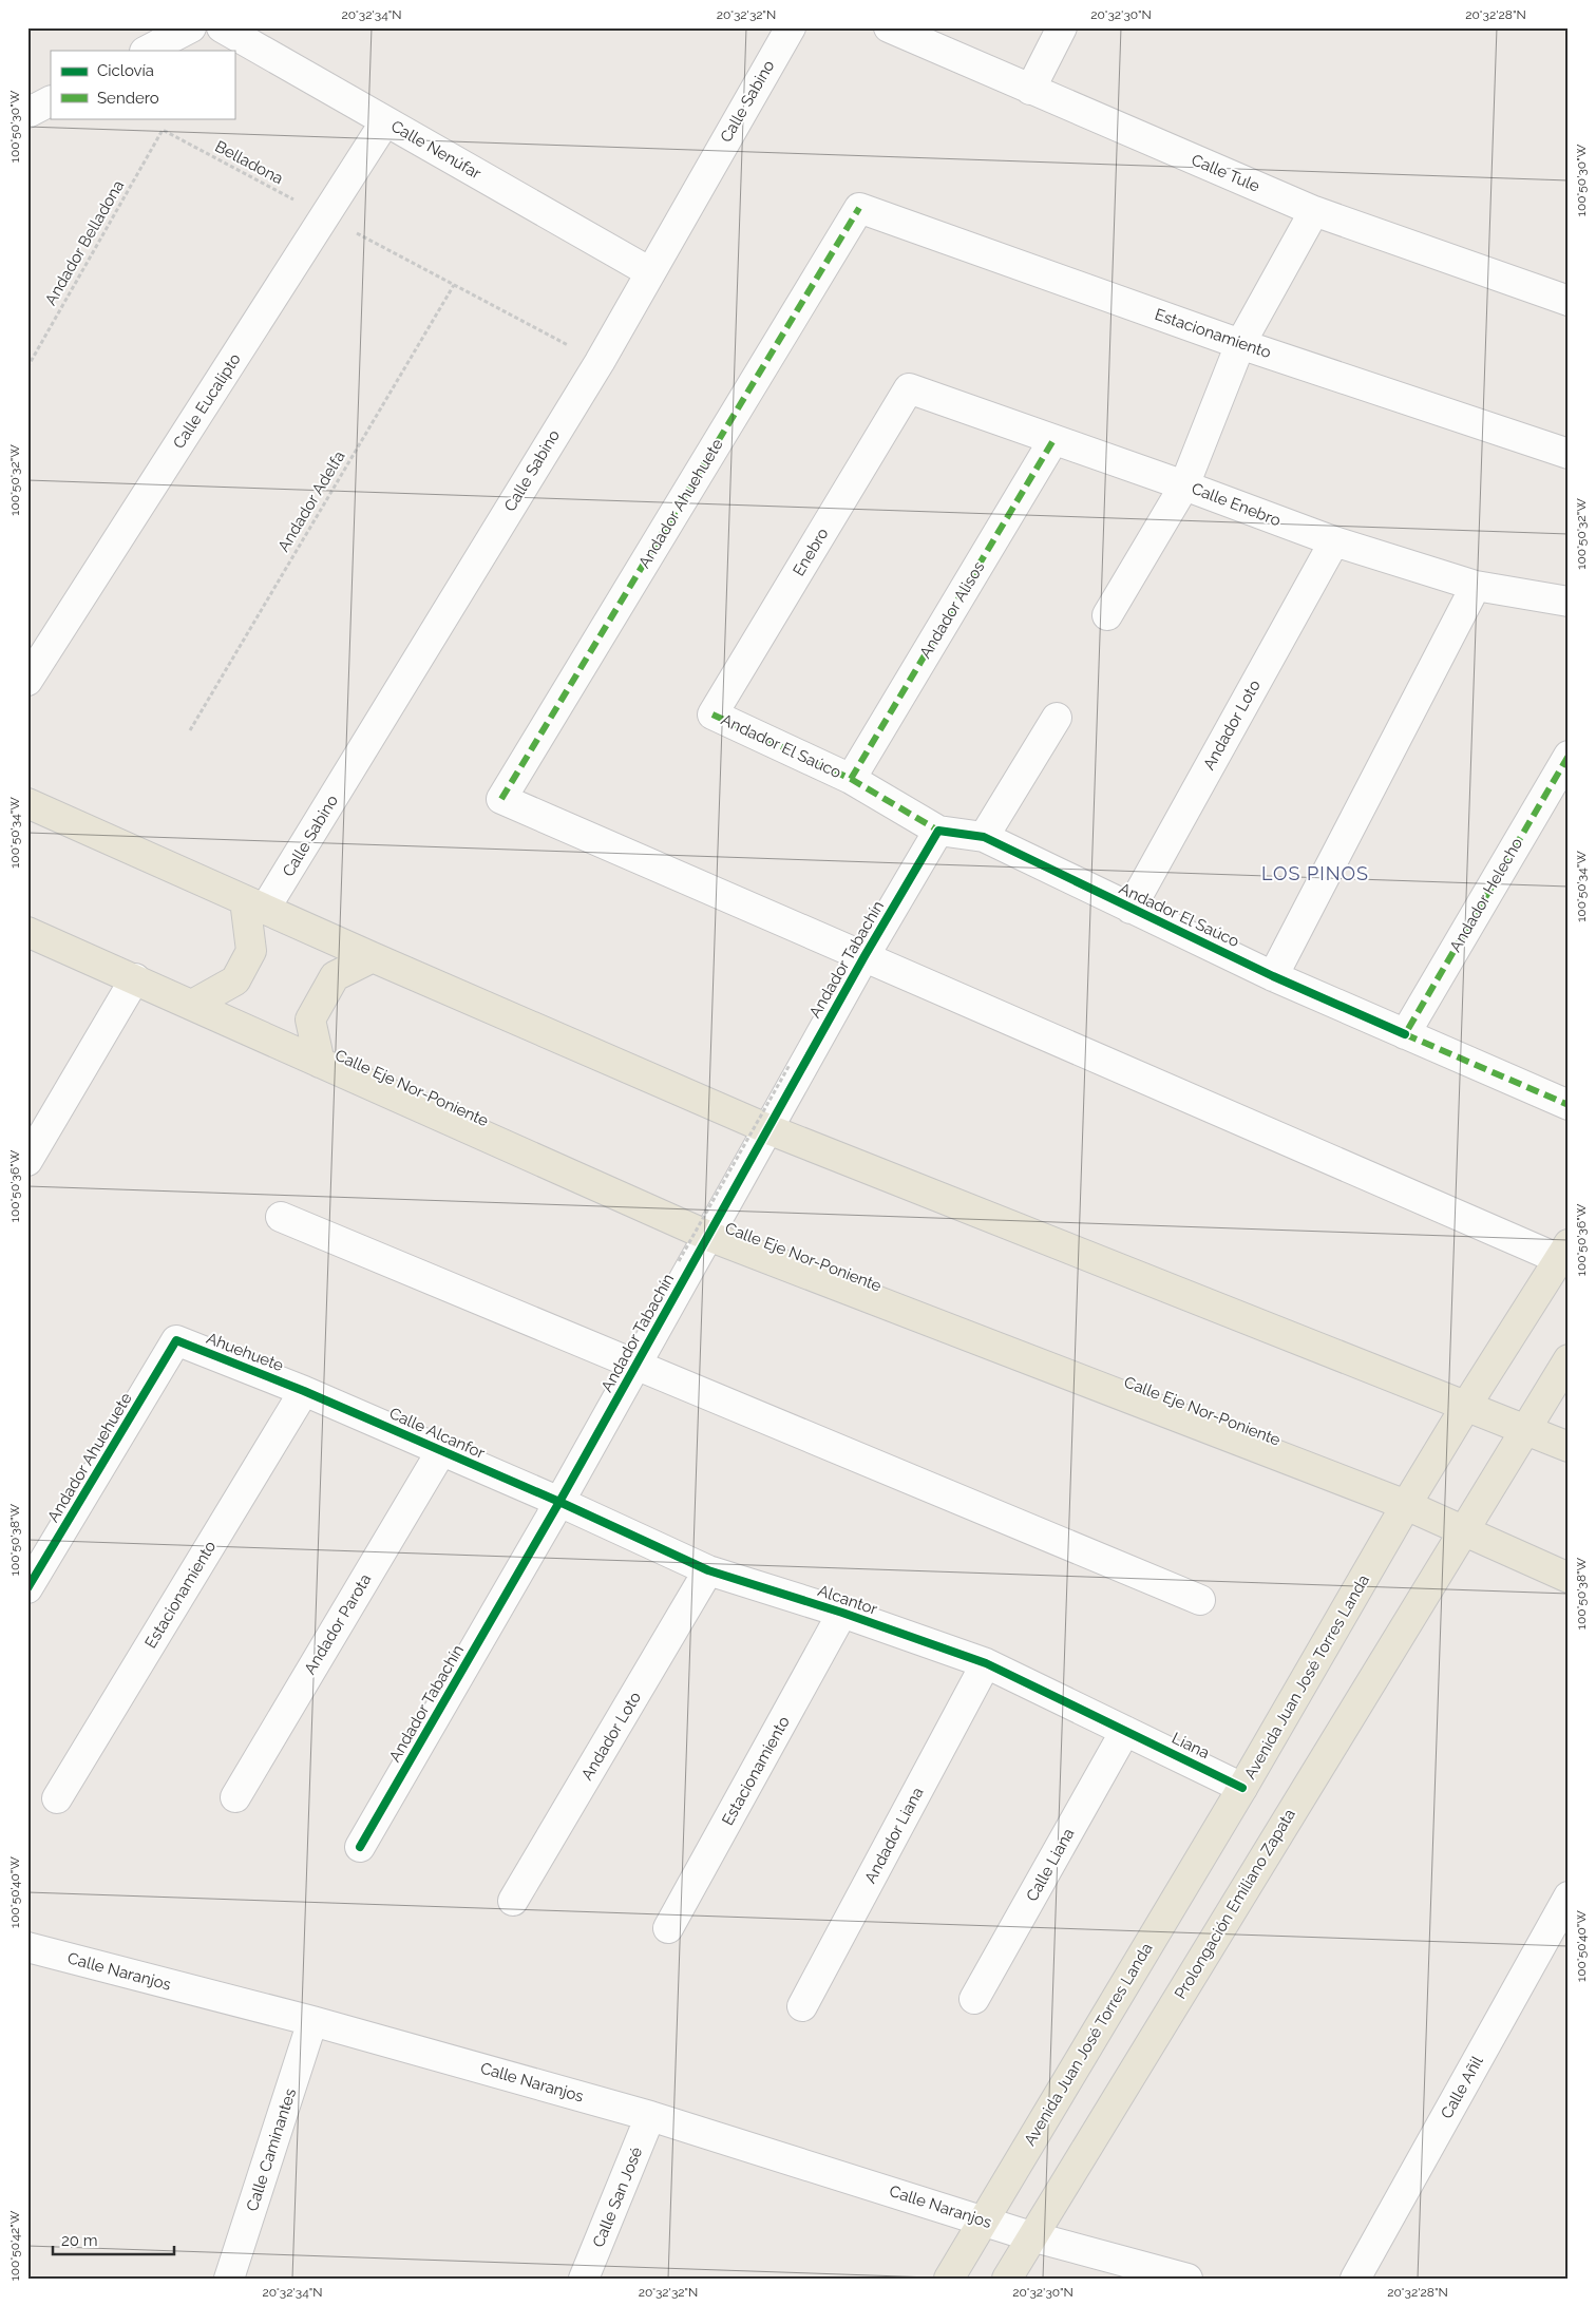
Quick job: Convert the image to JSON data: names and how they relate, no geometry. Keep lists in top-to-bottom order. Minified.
{"streets":{"main road":["Calle Eje Nor-Poniente","Avenida Juan José Torres Landa","Prolongación Emiliano Zapata"],"street":["Calle Sabino","Calle Nenúfar","Calle Tule","Estacionamiento","Calle Eucalipto","Andador Ahuehuete","Calle Enebro","Enebro","Andador Alisos","Andador Loto","Andador El Saúco","Andador Helecho","Andador Tabachín","Ahuehuete","Calle Alcanfor","Alcantor","Andador Parota","Liana","Andador Liana","Calle Liana","Calle Naranjos","Calle Añil","Calle Caminantes","Calle San José"],"path":["Belladona","Andador Belladona","Andador Adelfa"]},"crossings":[["Calle Sabino","Calle Nenúfar"],["Calle Nenúfar","Calle Eucalipto"],["Belladona","Andador Belladona"],["Belladona","Calle Eucalipto"],["Estacionamiento","Andador Ahuehuete"],["Estacionamiento","Ahuehuete"],["Estacionamiento","Calle Alcanfor"],["Estacionamiento","Alcantor"],["Andador Ahuehuete","Andador Tabachín"],["Andador Ahuehuete","Ahuehuete"],["Calle Enebro","Enebro"],["Calle Enebro","Andador Alisos"],["Calle Enebro","Andador Loto"],["Enebro","Andador El Saúco"],["Andador Alisos","Andador El Saúco"],["Andador Loto","Andador El Saúco"],["Andador Loto","Alcantor"],["Andador El Saúco","Andador Helecho"],["Andador El Saúco","Andador Tabachín"],["Andador Tabachín","Calle Eje Nor-Poniente"],["Andador Tabachín","Calle Alcanfor"],["Andador Tabachín","Alcantor"],["Calle Eje Nor-Poniente","Avenida Juan José Torres Landa"],["Calle Eje Nor-Poniente","Prolongación Emiliano Zapata"],["Ahuehuete","Calle Alcanfor"],["Calle Alcanfor","Alcantor"],["Calle Alcanfor","Andador Parota"],["Alcantor","Liana"],["Alcantor","Andador Liana"],["Alcantor","Calle Liana"],["Avenida Juan José Torres Landa","Liana"],["Avenida Juan José Torres Landa","Calle Naranjos"],["Liana","Calle Liana"],["Prolongación Emiliano Zapata","Calle Naranjos"],["Calle Naranjos","Calle Caminantes"],["Calle Naranjos","Calle San José"]],"districts":["LOS PINOS"],"legend":["Ciclovía","Sendero"],"scale_bar":"20 m","coordinates":["20°32'34\"N","20°32'32\"N","20°32'30\"N","20°32'28\"N","100°50'30\"W","100°50'32\"W","100°50'34\"W","100°50'36\"W","100°50'38\"W","100°50'40\"W","100°50'42\"W"]}
